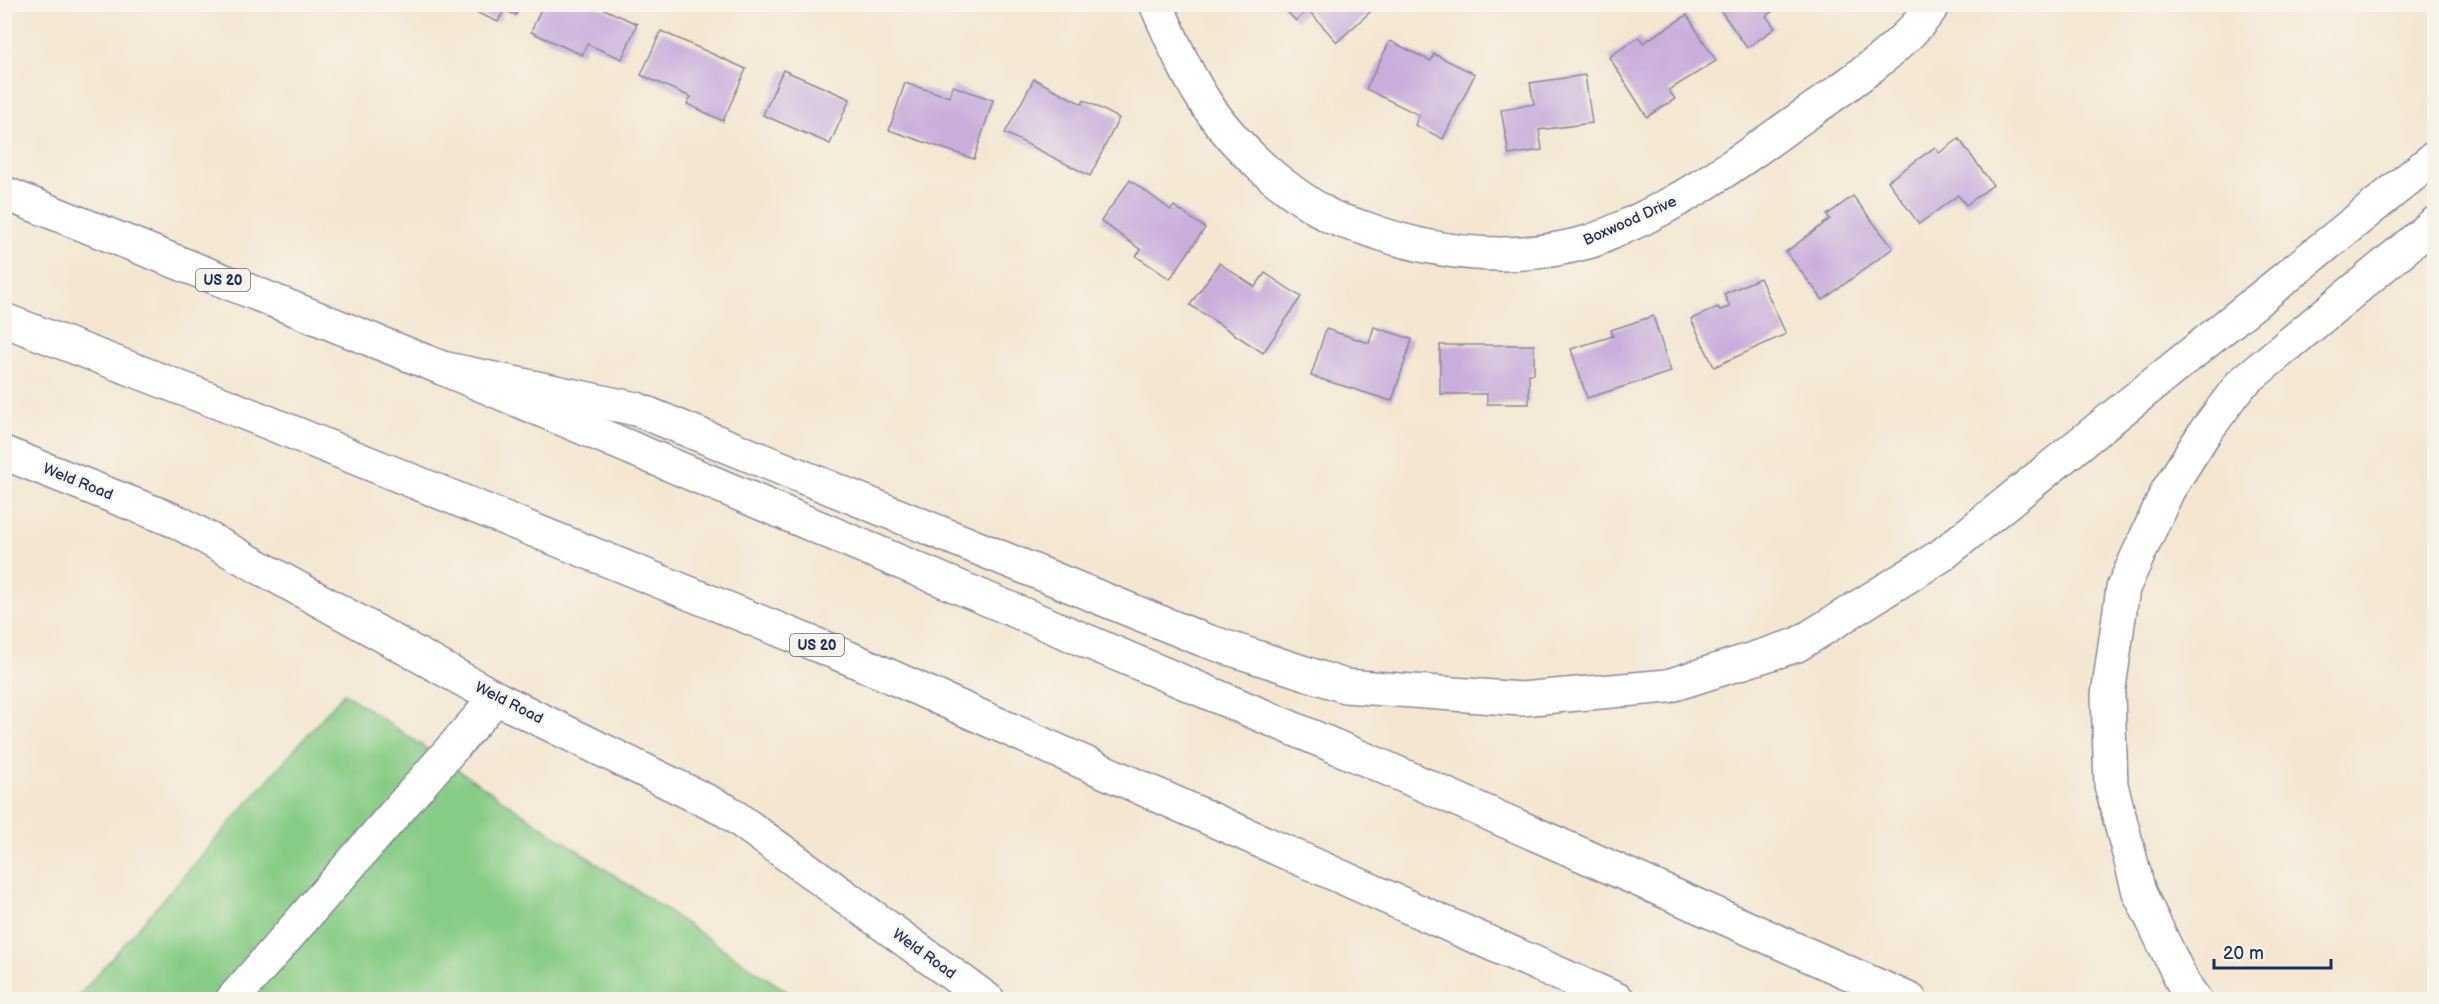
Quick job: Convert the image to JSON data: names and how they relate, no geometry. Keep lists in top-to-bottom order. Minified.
{"streets":{"main road":["Boxwood Drive","US 20","Weld Road"]},"scale_bar":"20 m"}
